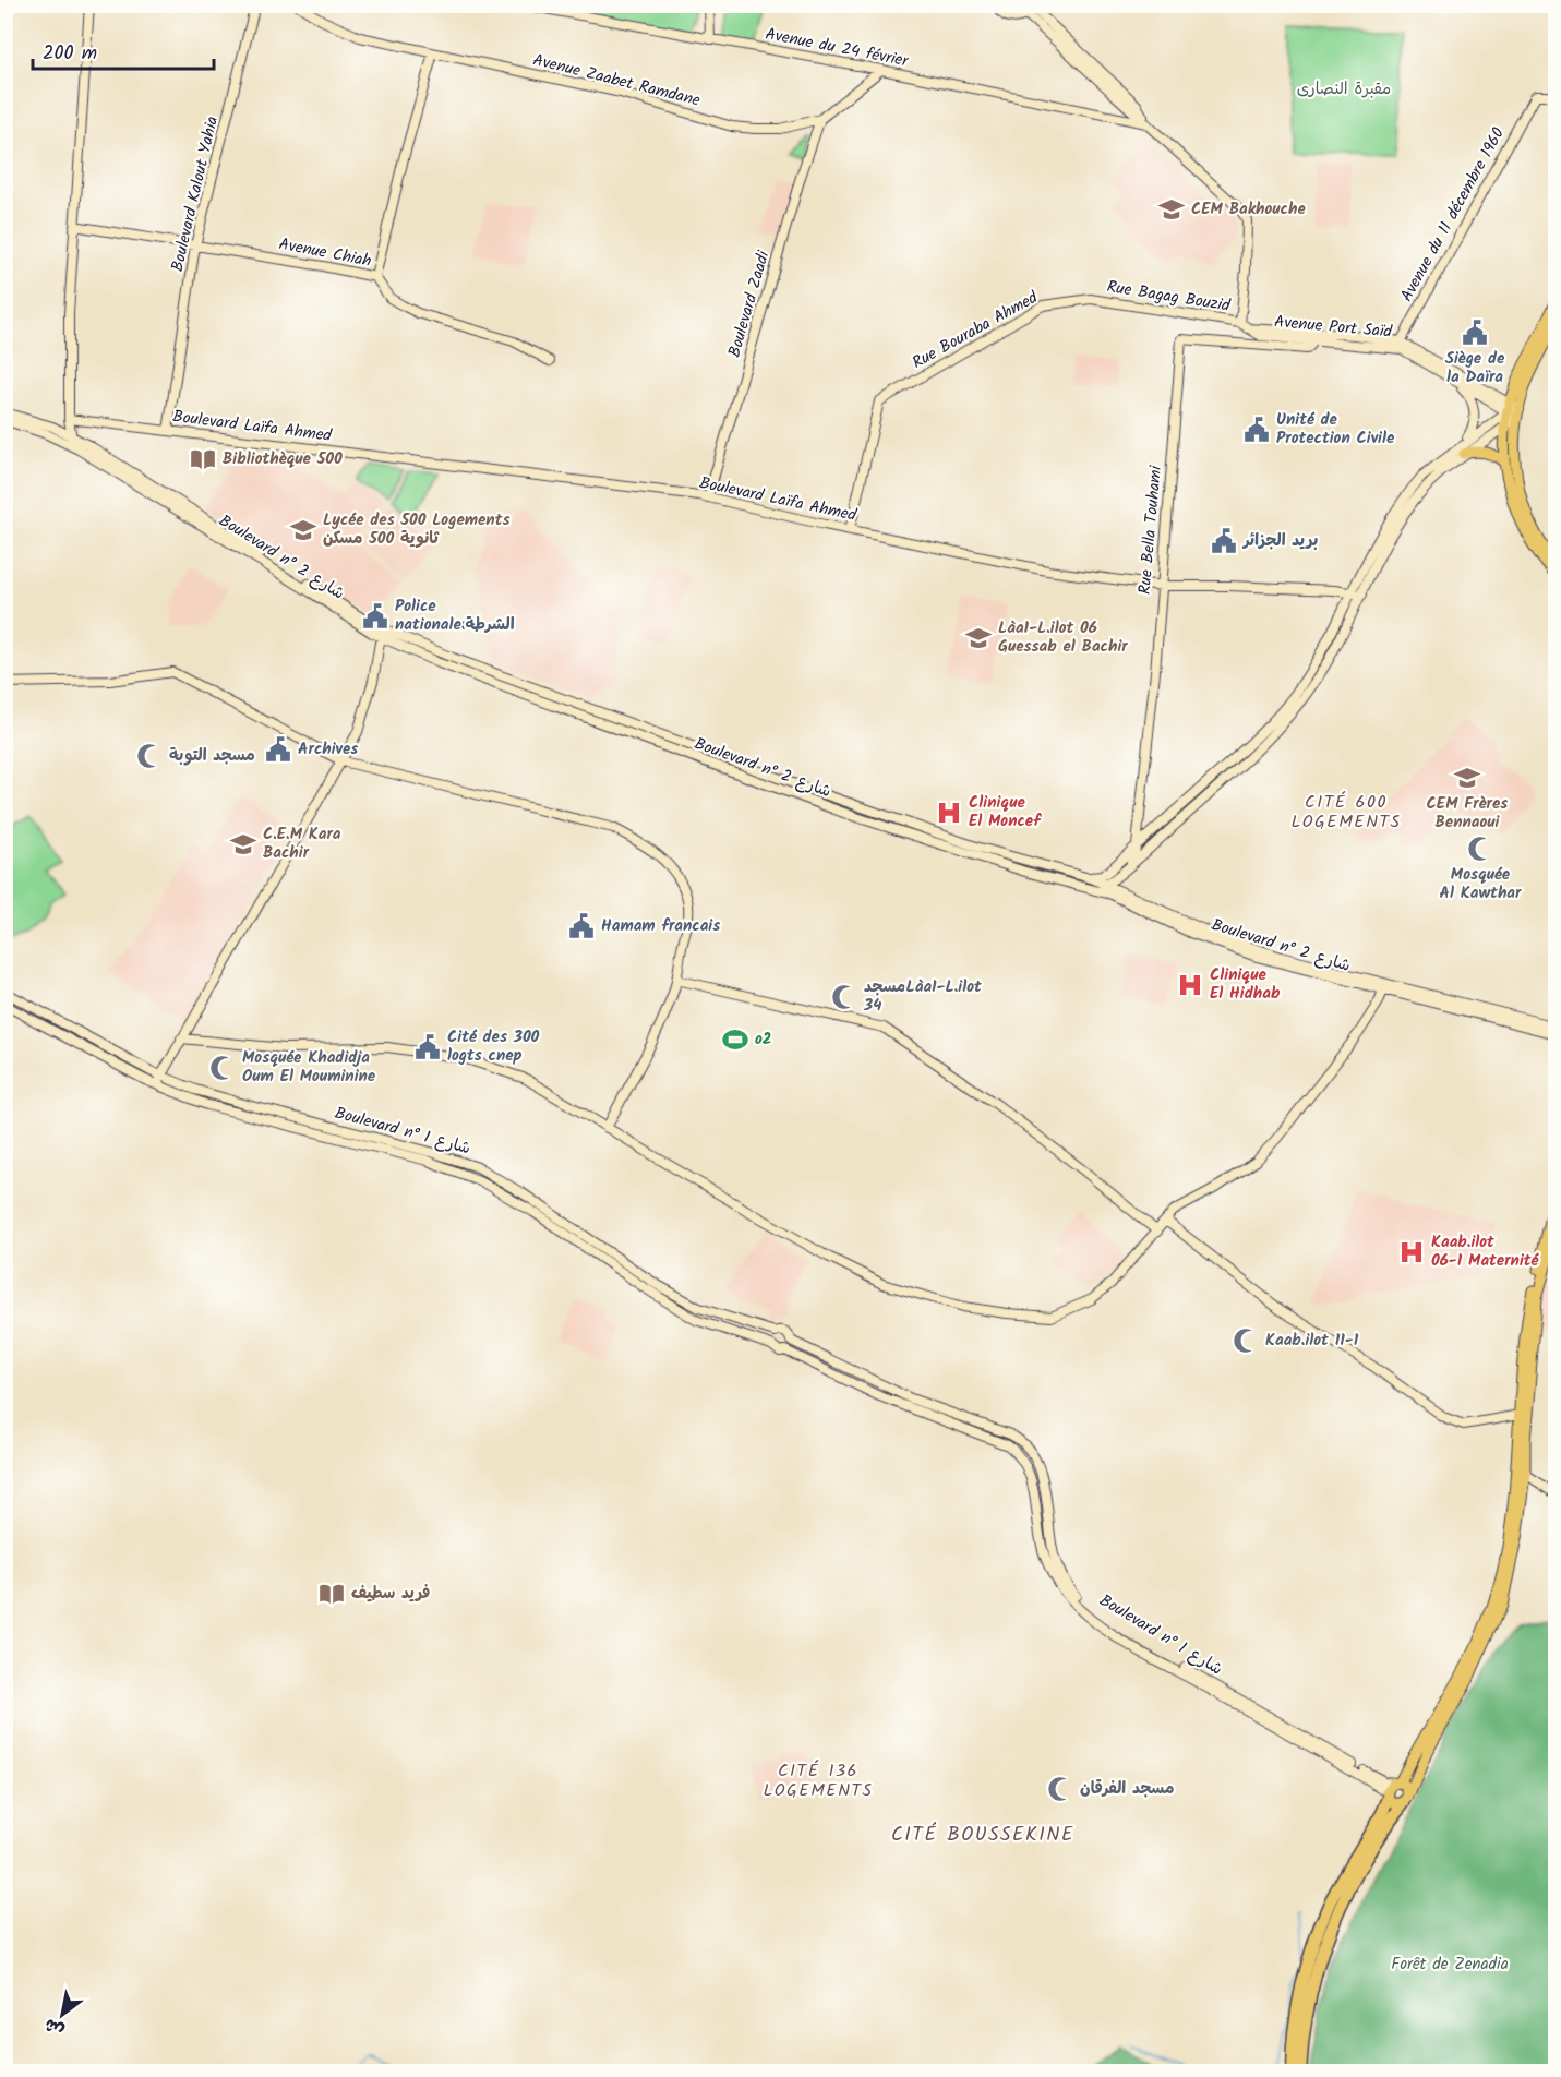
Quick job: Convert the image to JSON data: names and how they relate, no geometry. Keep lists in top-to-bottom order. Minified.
{"streets":{"main road":["Avenue du 24 février","Avenue Zaabet Ramdane","Boulevard Kalout Yahia","Avenue du 11 décembre 1960","Avenue Chiah","Rue Bagag Bouzid","Boulevard Zaadi","Avenue Port Saïd","Rue Bouraba Ahmed","Boulevard Laïfa Ahmed","Rue Bella Touhami","Boulevard n° شارع 2","Boulevard n° شارع 1"]},"crossings":[["Avenue du 24 février","Avenue Zaabet Ramdane"],["Avenue Zaabet Ramdane","Boulevard Zaadi"],["Boulevard Kalout Yahia","Avenue Chiah"],["Boulevard Kalout Yahia","Boulevard Laïfa Ahmed"],["Avenue du 11 décembre 1960","Avenue Port Saïd"],["Rue Bagag Bouzid","Avenue Port Saïd"],["Rue Bagag Bouzid","Rue Bouraba Ahmed"],["Boulevard Zaadi","Boulevard Laïfa Ahmed"],["Avenue Port Saïd","Rue Bella Touhami"],["Rue Bouraba Ahmed","Boulevard Laïfa Ahmed"],["Boulevard Laïfa Ahmed","Rue Bella Touhami"]],"districts":["CITÉ 600 LOGEMENTS","CITÉ 136 LOGEMENTS","CITÉ BOUSSEKINE"],"parks":["مقبرة النصارى","Forêt de Zenadia"],"places":{"school or university":["CEM Bakhouche","Lycée des 500 Logements ثانوية 500 مسكن","Làa1-L.ilot 06 Guessab el Bachir","CEM Frères Bennaoui","C.E.M Kara Bachir"],"public building":["Siège de la Daïra","Unité de Protection Civile","بريد الجزائر","Police nationale:الشرطة","Archives","Hamam francais","Cité des 300 logts cnep"],"library":["Bibliothèque 500","فريد سطيف"],"mosque":["مسجد التوبة","Mosquée Al Kawthar","مسجدLàa1-L.ilot 34","Mosquée Khadidja Oum El Mouminine","Kaab.ilot 11-1","مسجد الفرقان"],"hospital":["Clinique El Moncef","Clinique El Hidhab","Kaab.ilot 06-1 Maternité"],"sports":["o2"]},"scale_bar":"200 m","north":"bottom left"}
